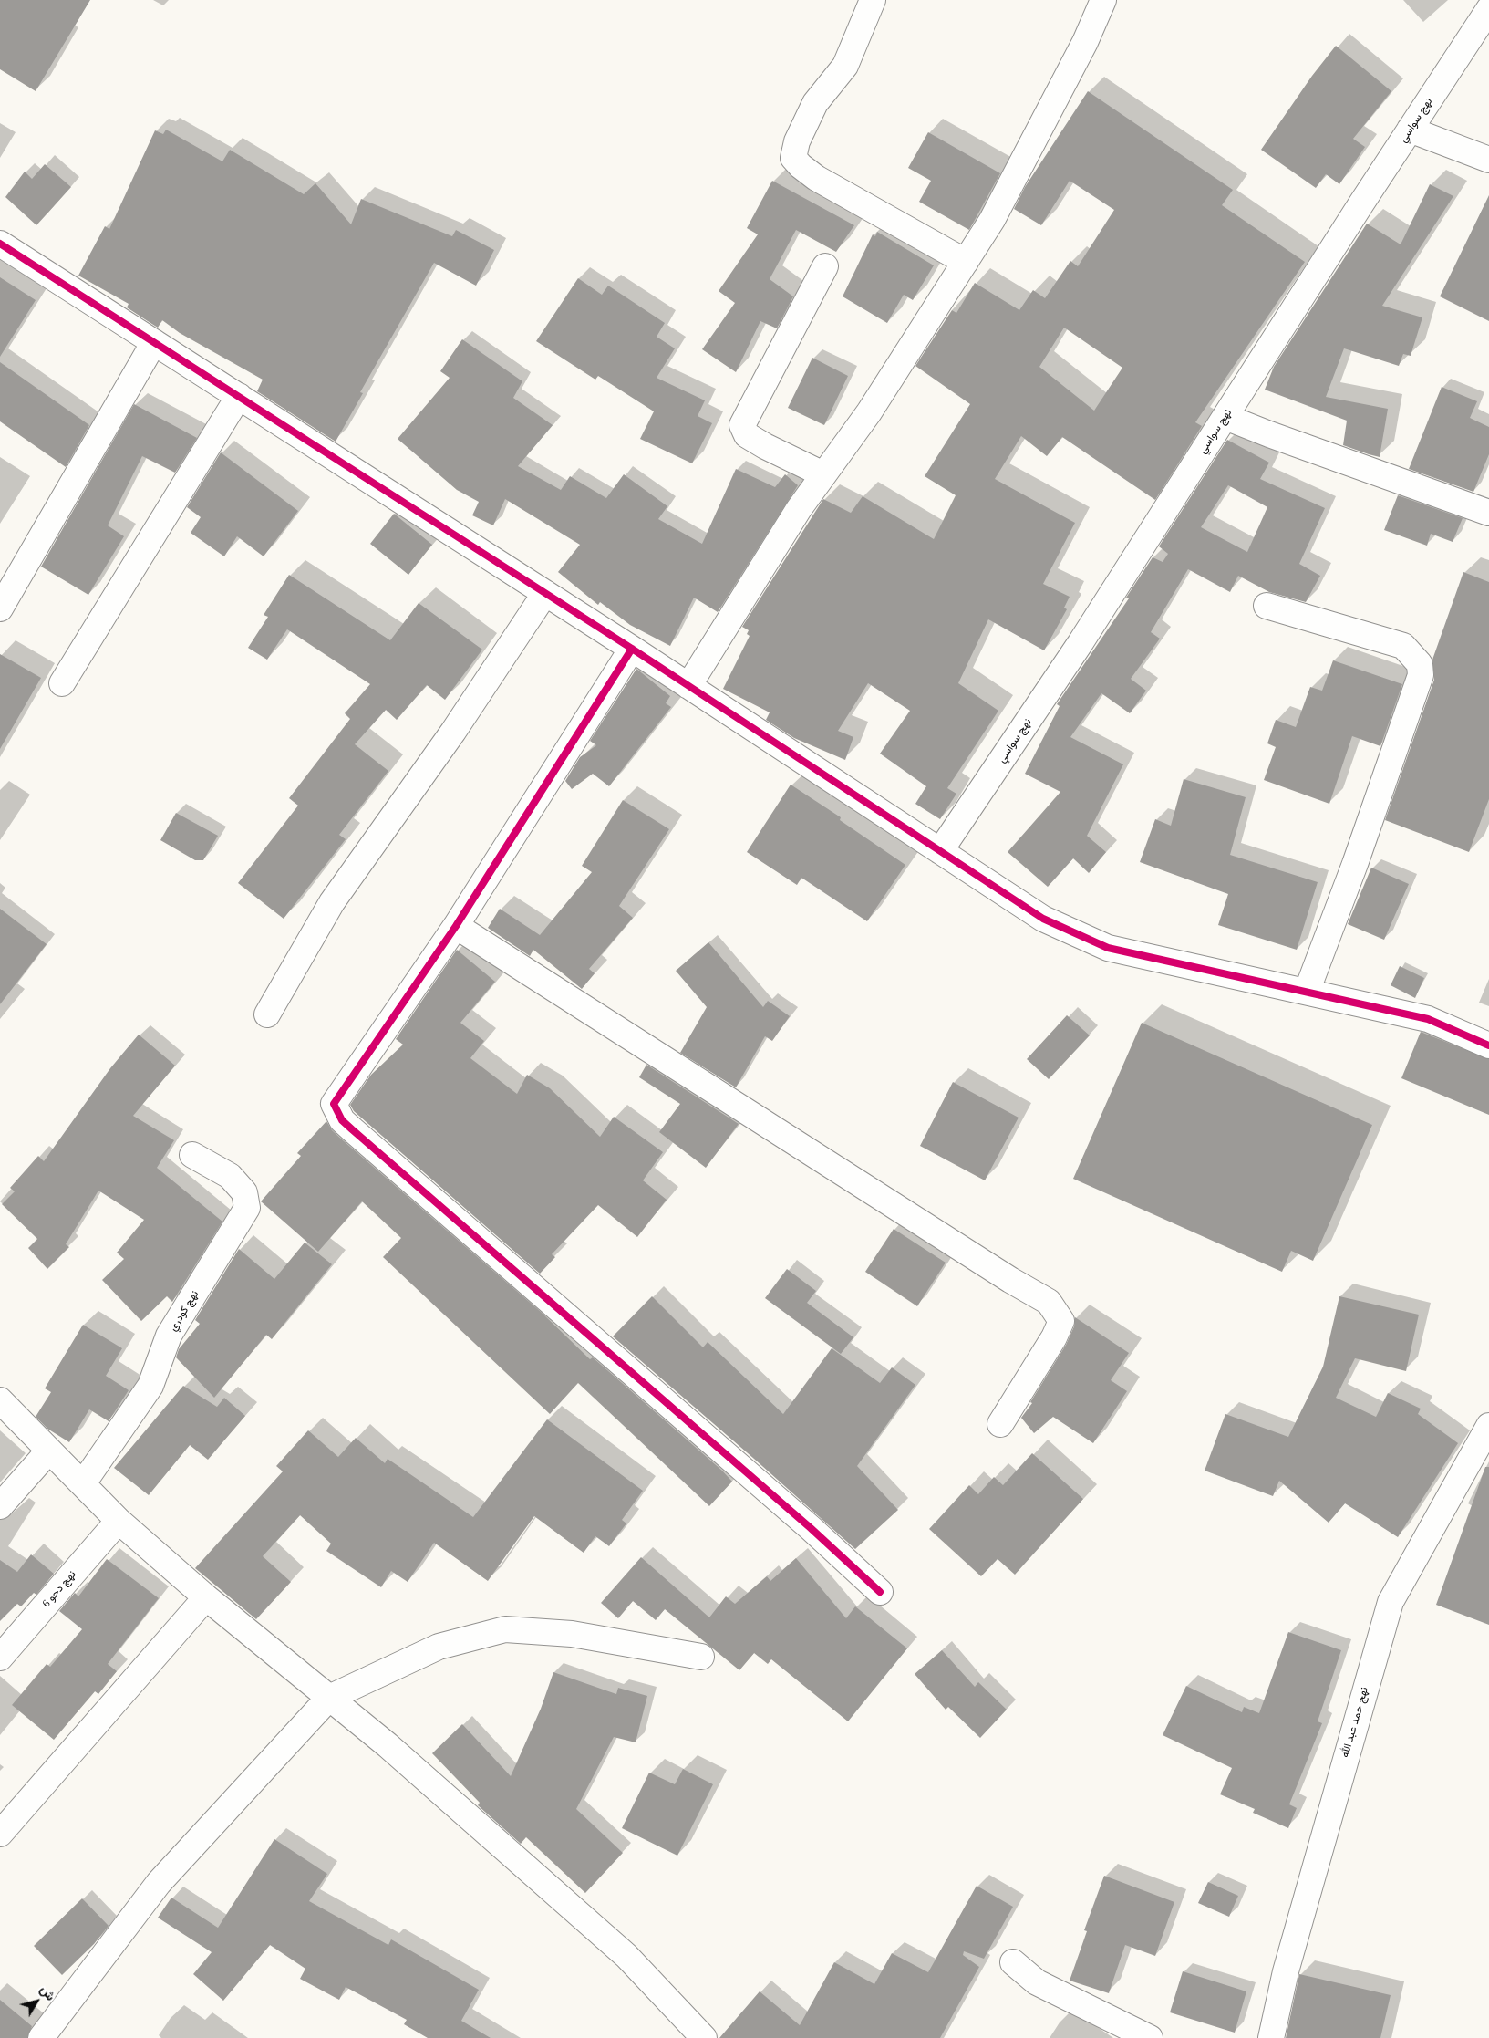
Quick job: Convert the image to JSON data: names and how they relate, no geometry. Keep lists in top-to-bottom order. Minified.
{"streets":{"street":["نهج سواسي","نهج كودري","نهج دحو 6","نهج حمد عبد الله"]},"north":"top right"}
